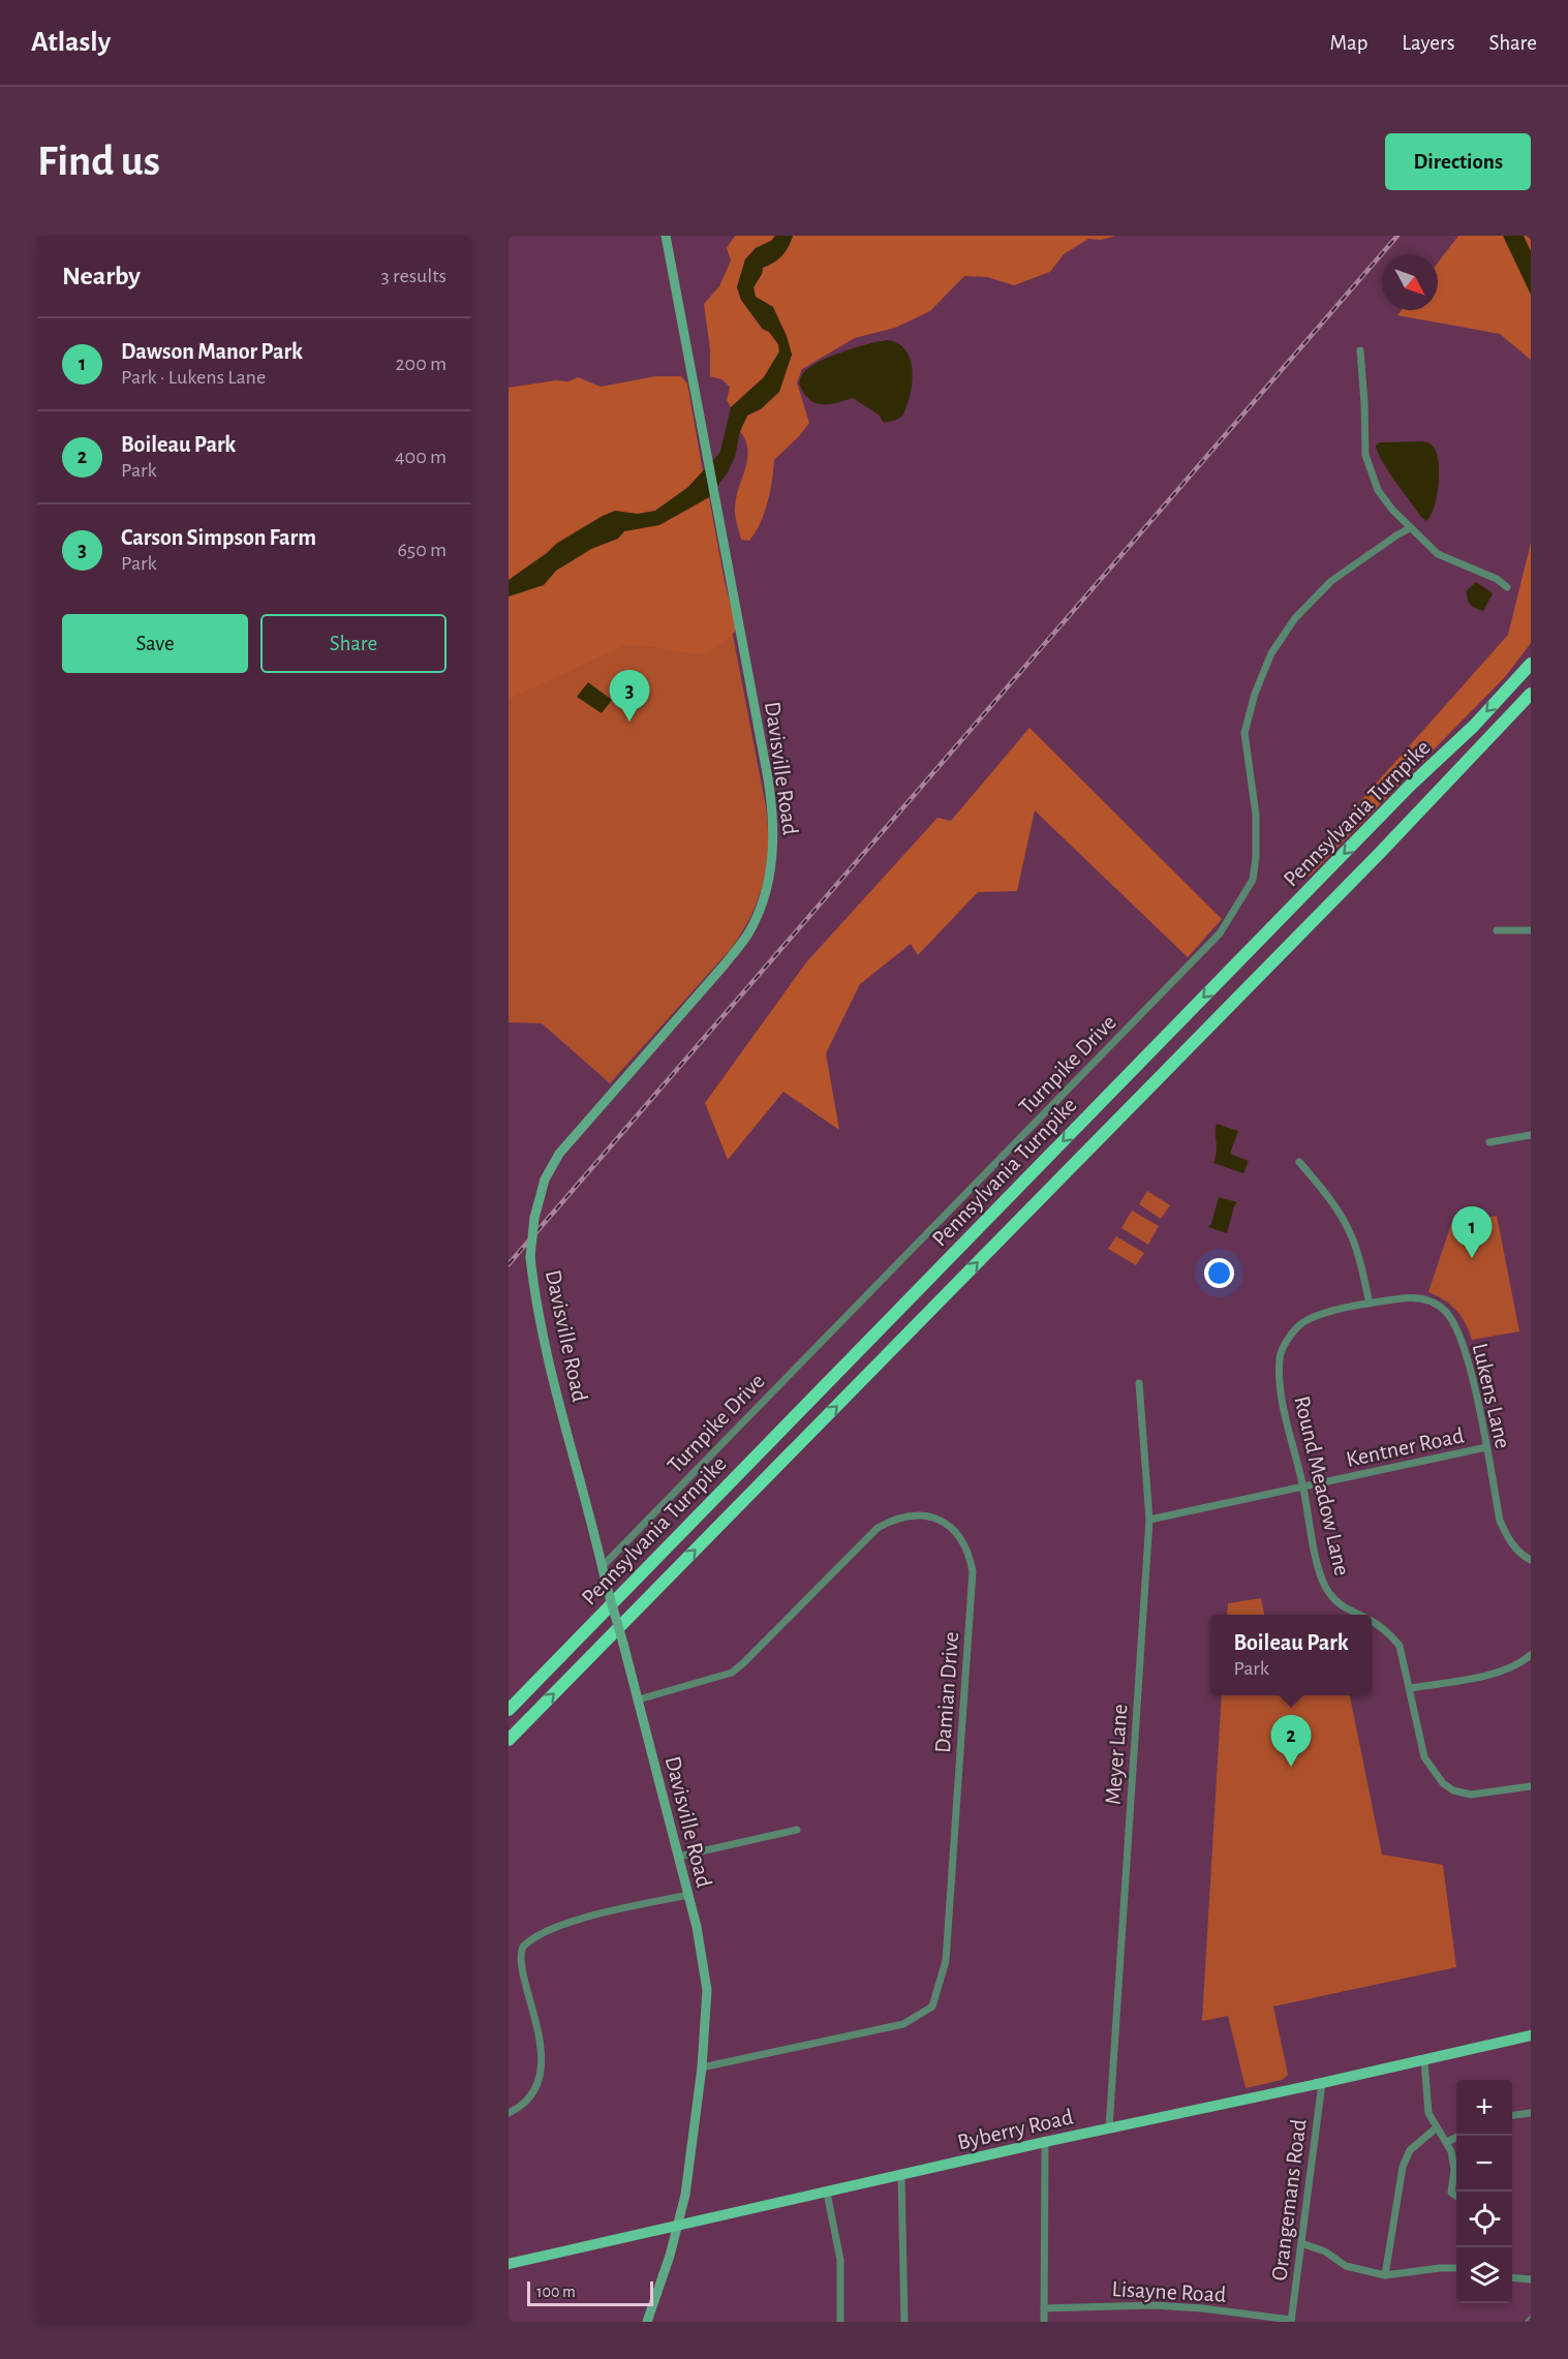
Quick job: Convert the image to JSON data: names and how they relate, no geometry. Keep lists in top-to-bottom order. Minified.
{"streets":{"highway":["Pennsylvania Turnpike"],"main road":["Byberry Road"],"street":["Davisville Road","Turnpike Drive","Lukens Lane","Kentner Road","Round Meadow Lane","Damian Drive","Meyer Lane","Orangemans Road","Lisayne Road"]},"crossings":[["Davisville Road","Turnpike Drive"],["Davisville Road","Damian Drive"],["Davisville Road","Byberry Road"],["Lukens Lane","Kentner Road"],["Lukens Lane","Round Meadow Lane"],["Kentner Road","Round Meadow Lane"],["Kentner Road","Meyer Lane"],["Meyer Lane","Byberry Road"],["Byberry Road","Orangemans Road"],["Orangemans Road","Lisayne Road"]],"scale_bar":"100 m","north":"bottom right","page":{"header":"Atlasly","nav":["Map","Layers","Share"],"buttons":["Directions",["Save","Share"]],"title":"Find us","heading":["Nearby","3 results"],"list":[{"mark":"1","name":"Dawson Manor Park","note":"Park · Lukens Lane","value":"200 m"},{"mark":"2","name":"Boileau Park","note":"Park","value":"400 m"},{"mark":"3","name":"Carson Simpson Farm","note":"Park","value":"650 m"}],"pins":["3","1","2"],"popup":["Boileau Park","Park"],"map_buttons":["+","−"],"scale":"100 m"}}
